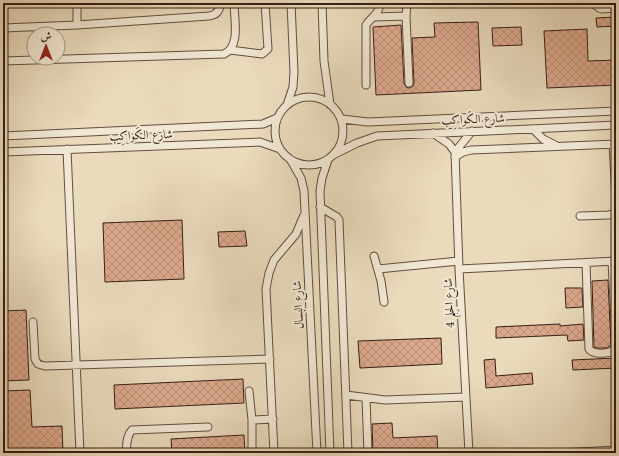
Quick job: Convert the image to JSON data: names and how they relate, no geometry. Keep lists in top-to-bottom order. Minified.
{"streets":{"street":["شارع الكَواكِب","شارع الحِلم 4","شارع البسال"]},"crossings":[["شارع الكَواكِب","شارع البسال"]],"north":"top"}
